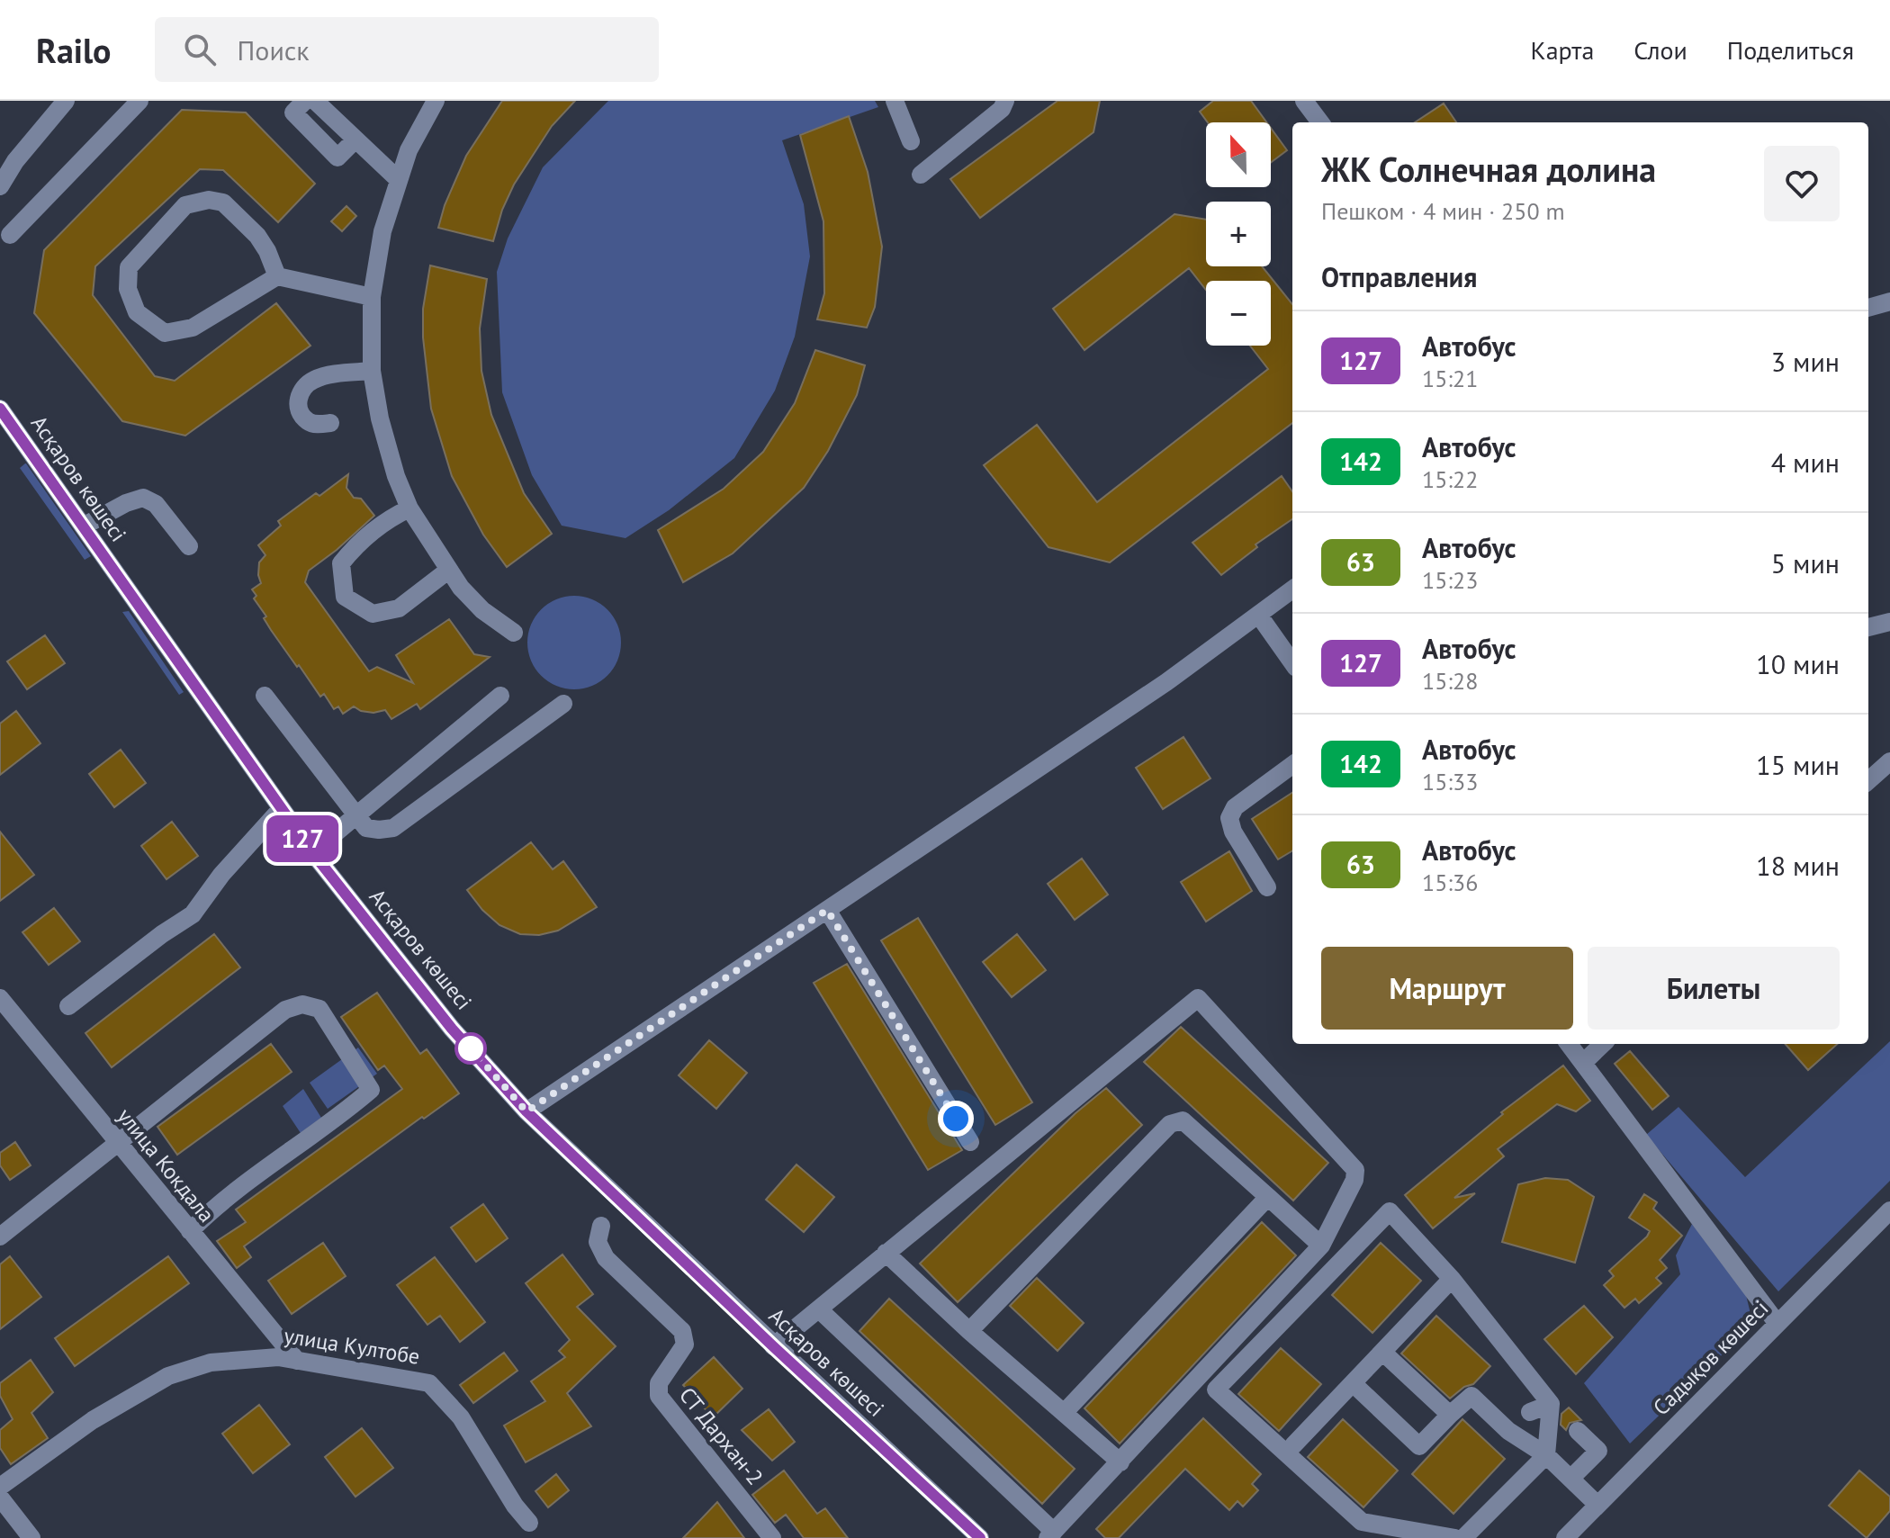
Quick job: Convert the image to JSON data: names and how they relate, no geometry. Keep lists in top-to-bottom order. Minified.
{"streets":{"street":["Асқаров көшесі","улица Кокдала","улица Култобе","Садықов көшесі","СТ Дархан-2"]},"crossings":[["улица Кокдала","улица Култобе"]],"lines":["bus line 127"],"north":"top","page":{"header":"Railo","search":"Поиск","nav":["Карта","Слои","Поделиться"],"on_map":"127","map_buttons":["+","−"],"heading":[["ЖК Солнечная долина","Пешком · 4 мин · 250 m"],"Отправления"],"list":[{"mark":"127","name":"Автобус","note":"15:21","value":"3 мин"},{"mark":"142","name":"Автобус","note":"15:22","value":"4 мин"},{"mark":"63","name":"Автобус","note":"15:23","value":"5 мин"},{"mark":"127","name":"Автобус","note":"15:28","value":"10 мин"},{"mark":"142","name":"Автобус","note":"15:33","value":"15 мин"},{"mark":"63","name":"Автобус","note":"15:36","value":"18 мин"}],"buttons":["Маршрут","Билеты"]}}
